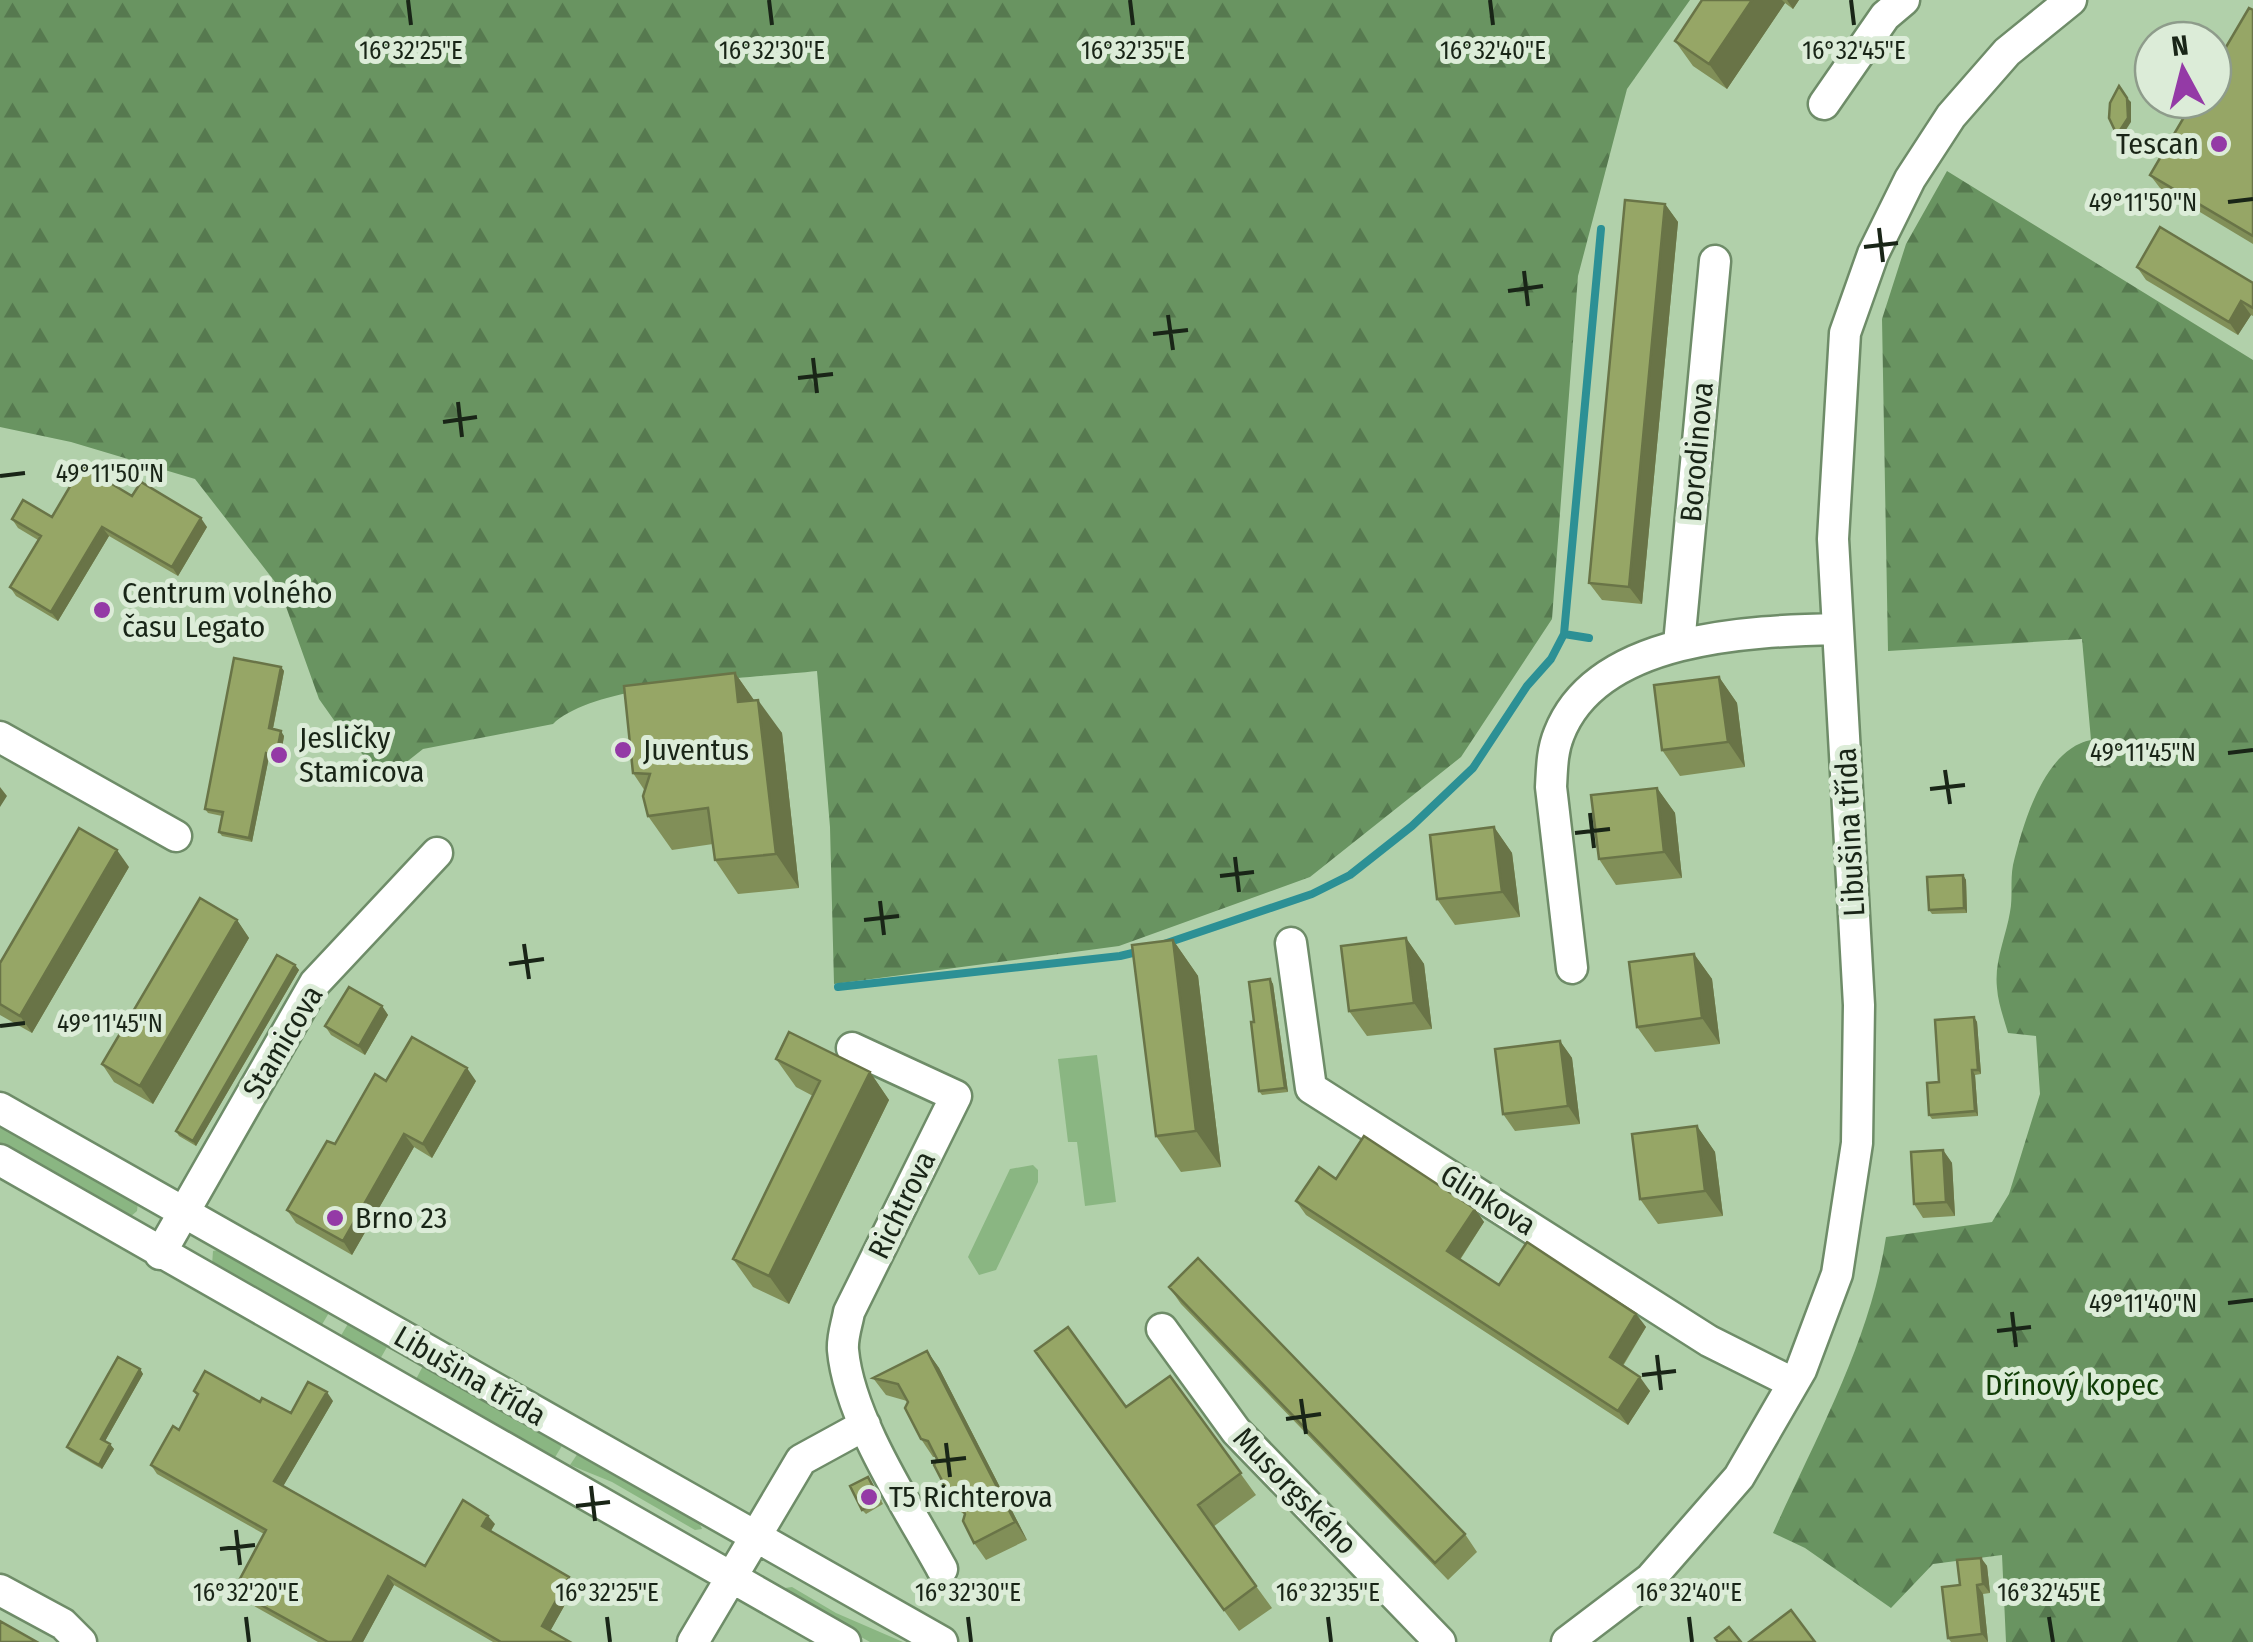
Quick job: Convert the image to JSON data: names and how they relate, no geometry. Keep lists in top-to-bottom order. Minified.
{"streets":{"street":["Borodinova","Libušina třída","Stamicova","Glinkova","Richtrova","Musorgského"]},"crossings":[["Libušina třída","Stamicova"],["Libušina třída","Glinkova"]],"parks":["Dřínový kopec"],"places":["Tescan","Centrum volného času Legato","Juventus","Jesličky Stamicova","Brno 23","T5 Richterova"],"north":"top","coordinates":["16°32'25\"E","16°32'30\"E","16°32'35\"E","16°32'40\"E","16°32'45\"E","49°11'50\"N","49°11'45\"N","49°11'40\"N","16°32'20\"E"]}
